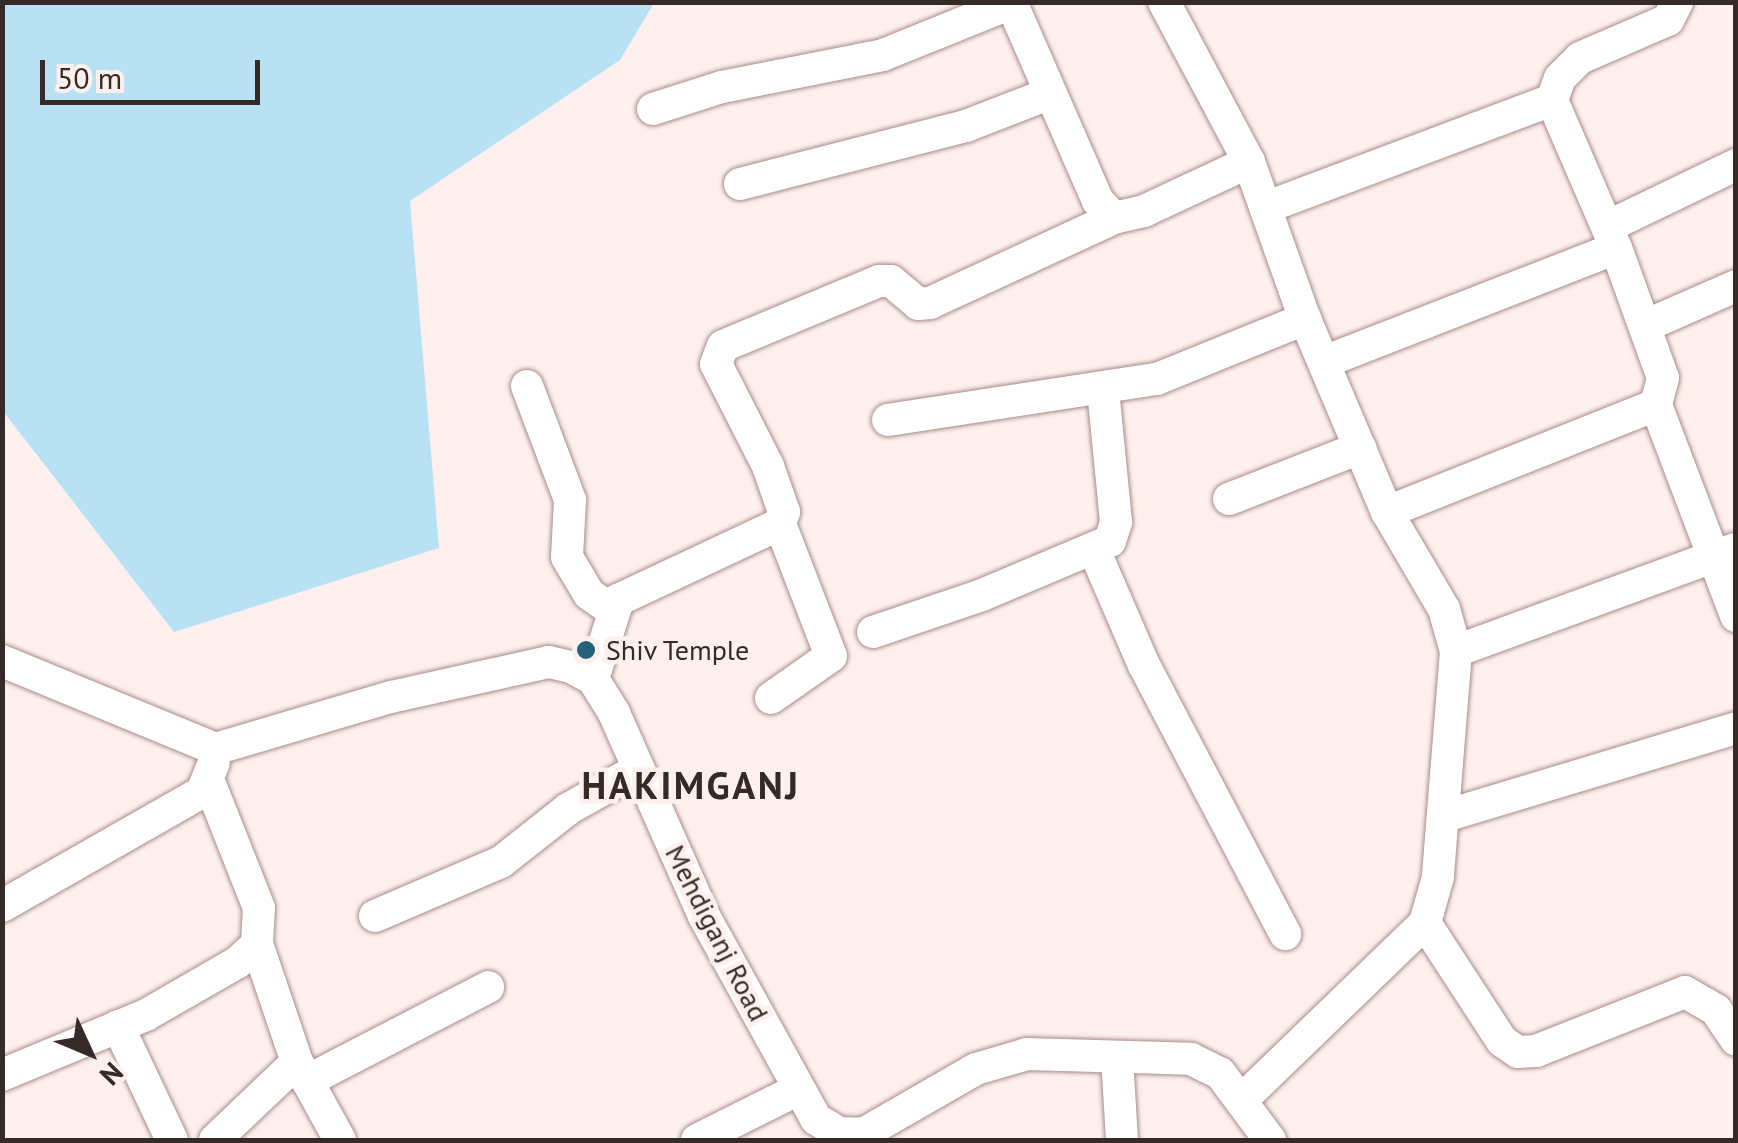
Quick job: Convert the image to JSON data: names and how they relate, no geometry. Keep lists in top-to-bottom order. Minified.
{"streets":{"street":["Mehdiganj Road"]},"districts":["HAKIMGANJ"],"places":["Shiv Temple"],"scale_bar":"50 m","north":"bottom right"}
